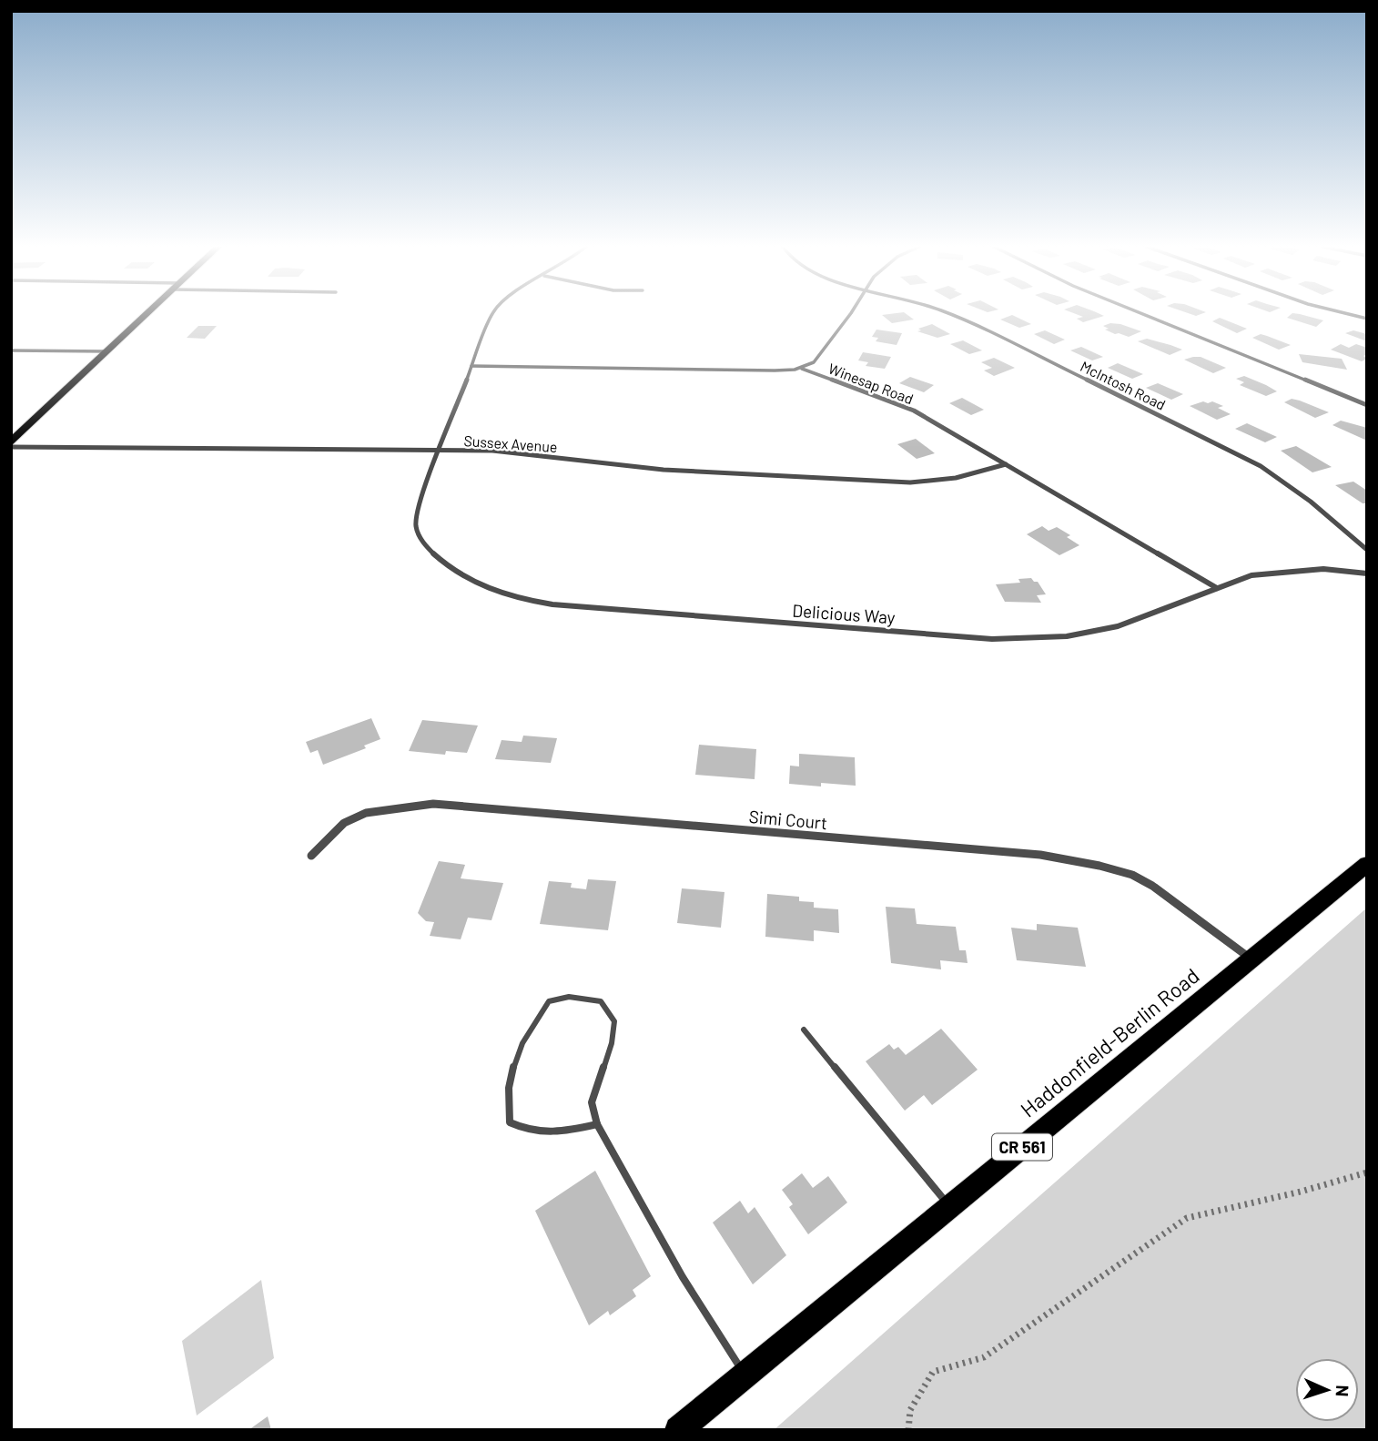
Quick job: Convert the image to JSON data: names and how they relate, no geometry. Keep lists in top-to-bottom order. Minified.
{"streets":{"main road":["Haddonfield-Berlin Road","CR 561"],"street":["Winesap Road","McIntosh Road","Sussex Avenue","Delicious Way","Simi Court"]},"crossings":[["Winesap Road","Sussex Avenue"],["Winesap Road","Delicious Way"],["Sussex Avenue","Delicious Way"],["Simi Court","Haddonfield-Berlin Road"]],"north":"right"}
